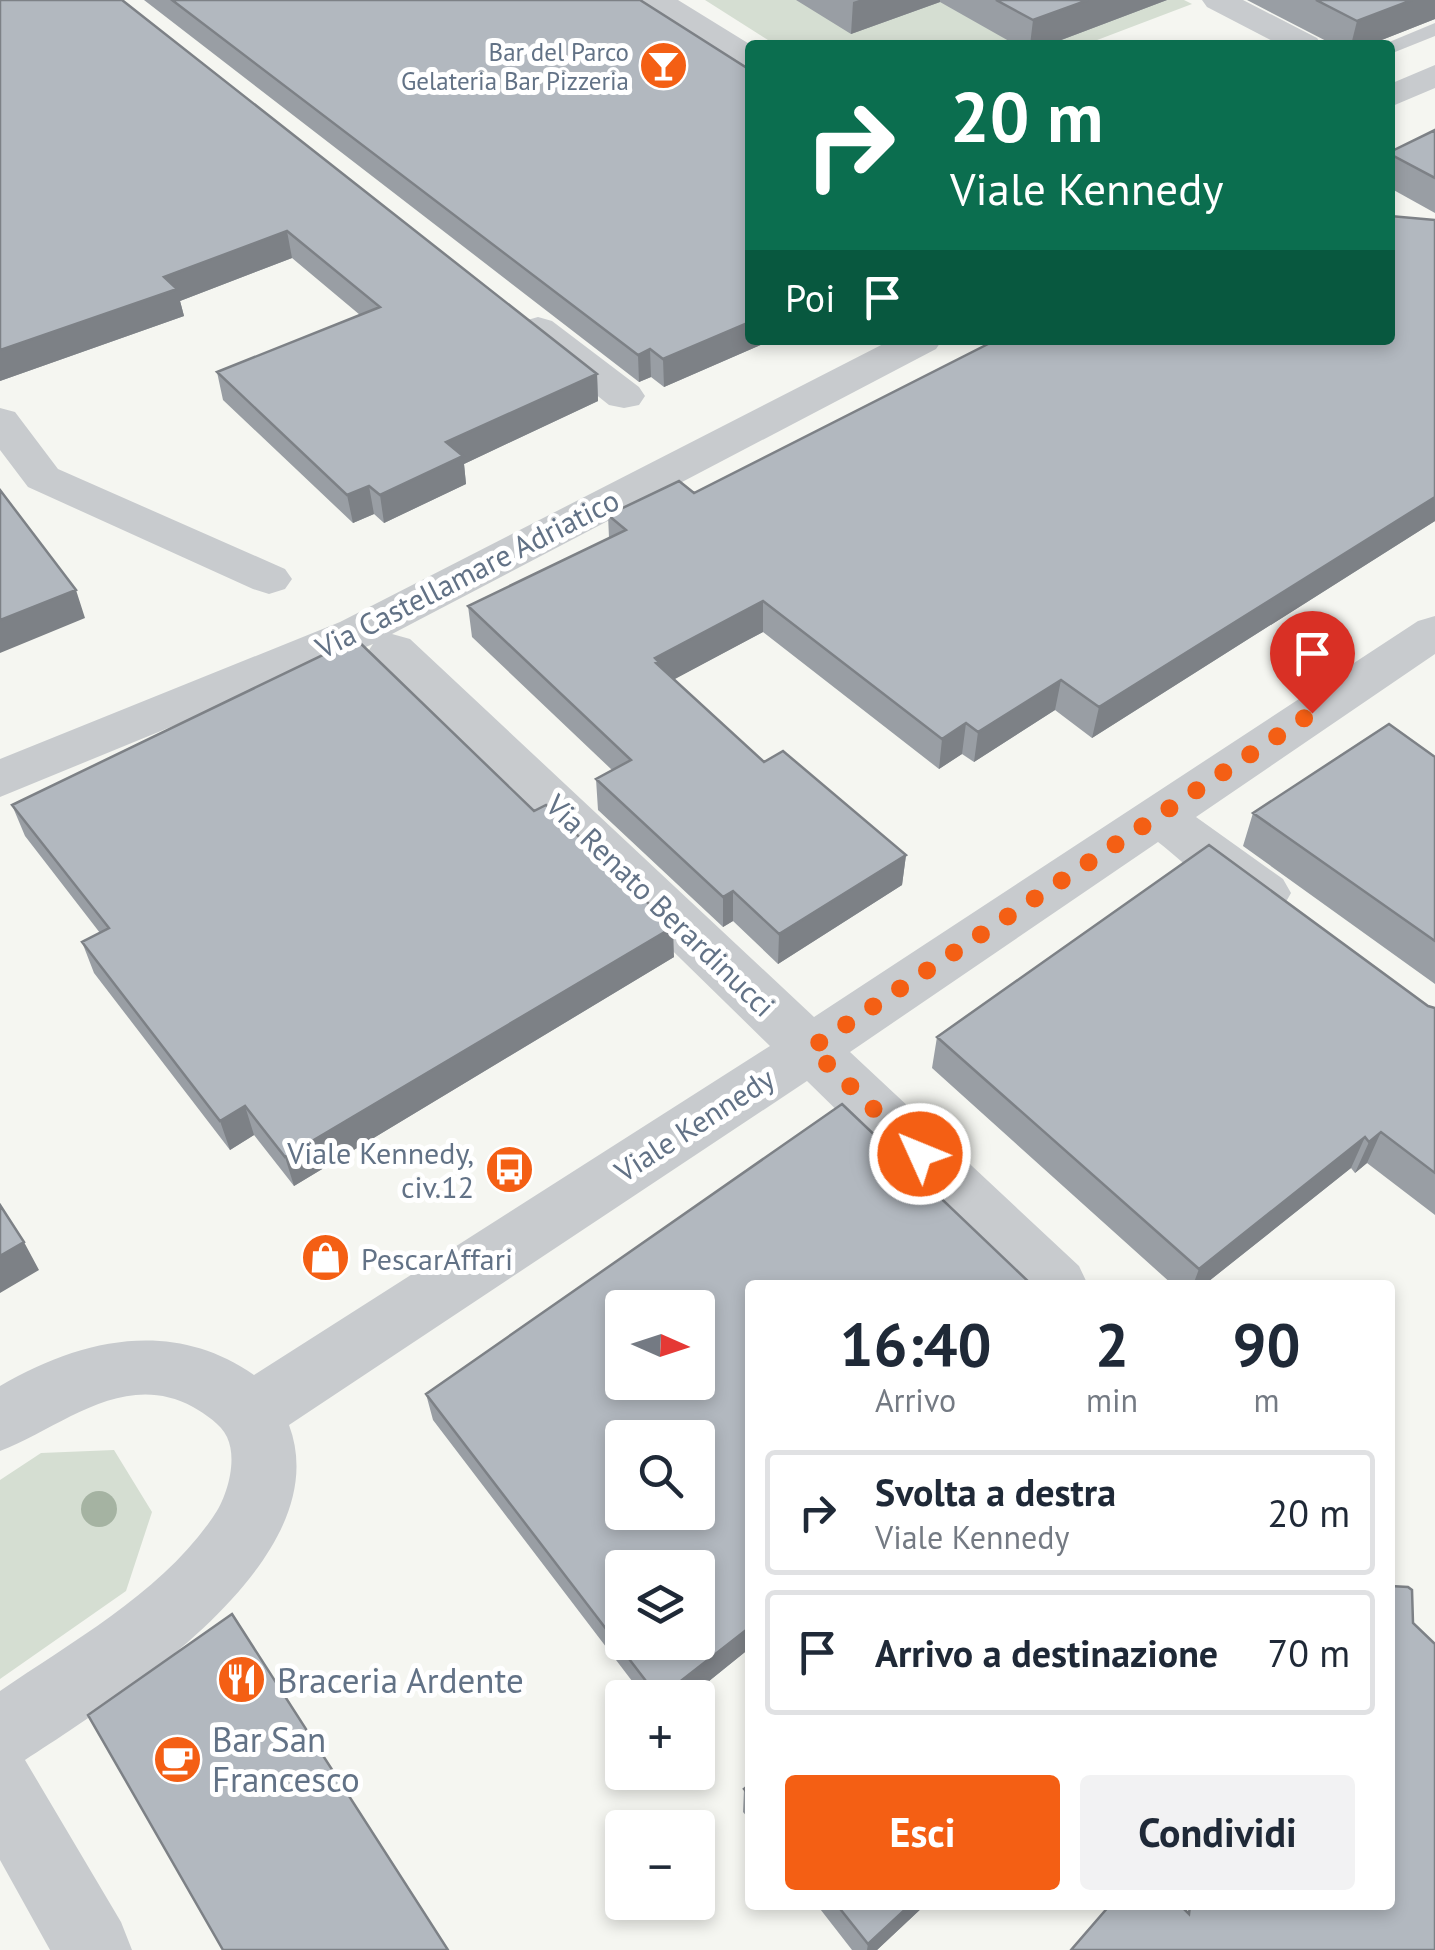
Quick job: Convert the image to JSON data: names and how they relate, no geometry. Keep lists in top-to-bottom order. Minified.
{"streets":{"street":["Via Castellamare Adriatico","Via Renato Berardinucci","Viale Kennedy"]},"crossings":[["Via Renato Berardinucci","Viale Kennedy"]],"places":{"bar":["Bar del Parco Gelateria Bar Pizzeria"],"bus stop":["Viale Kennedy, civ.12"],"shop":["PescarAffari"],"restaurant":["Braceria Ardente"],"cafe":["Bar San Francesco"]},"north":"right","page":{"turn":["20 m","Viale Kennedy"],"then":"Poi","eta":["16:40","Arrivo","2","min","90","m"],"map_buttons":["+","−"],"list":[{"name":"Svolta a destra","note":"Viale Kennedy","value":"20 m"},{"name":"Arrivo a destinazione","value":"70 m"}],"buttons":["Esci","Condividi"]}}
